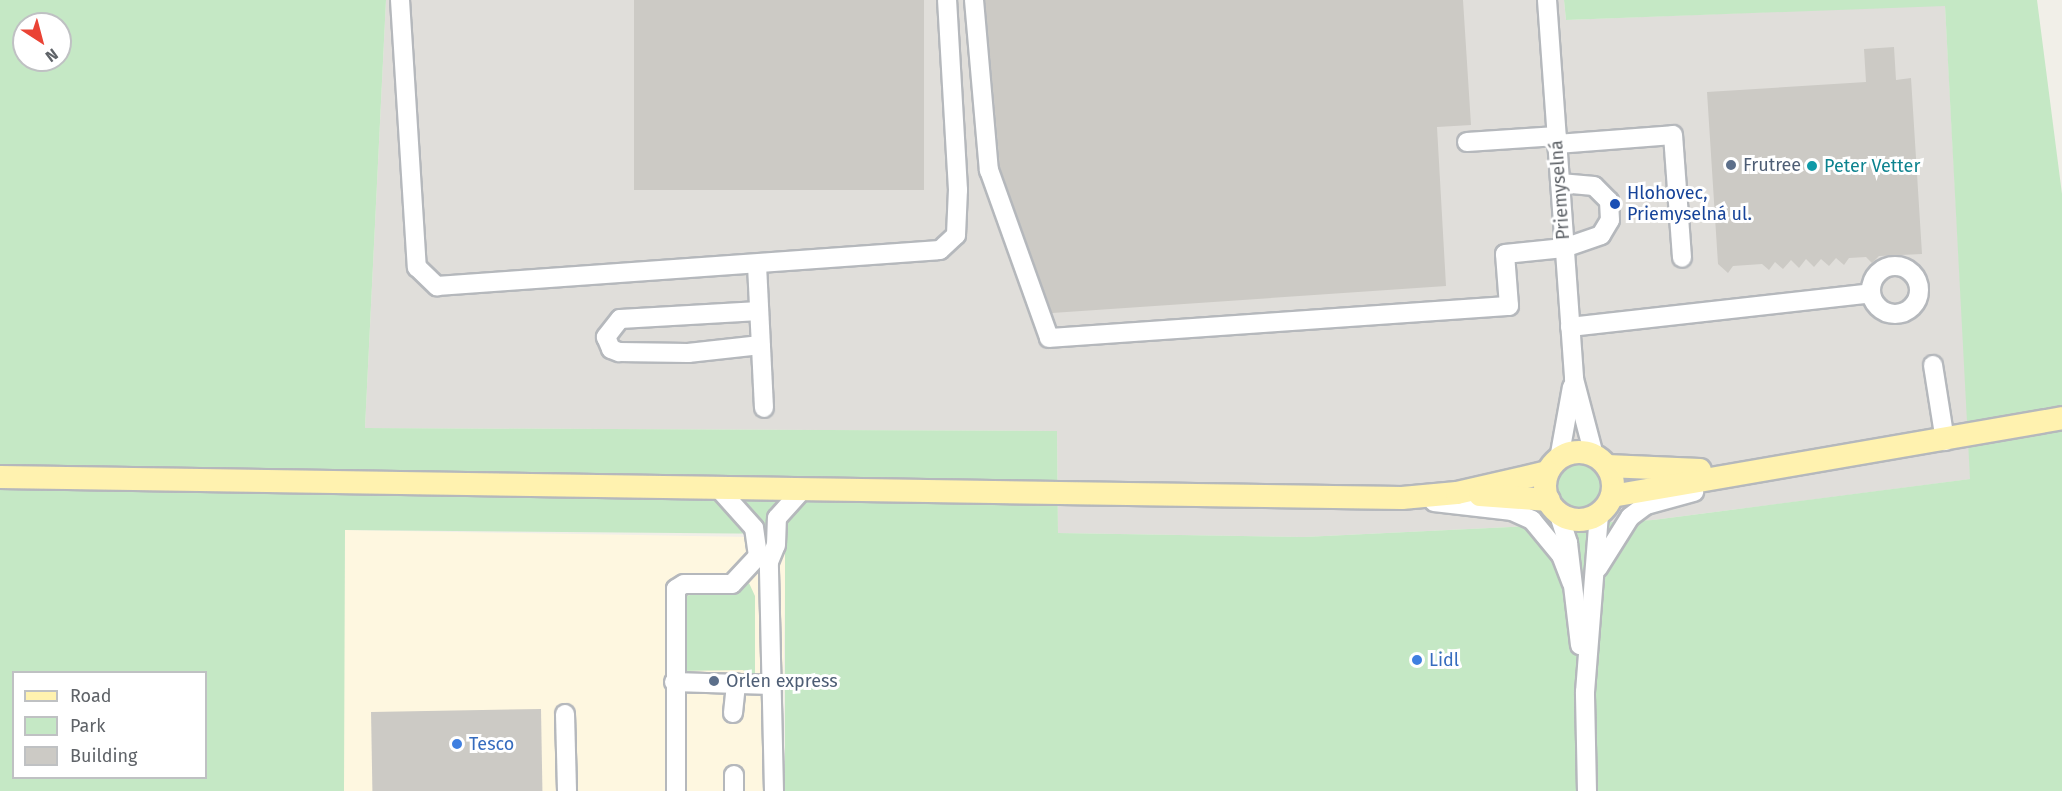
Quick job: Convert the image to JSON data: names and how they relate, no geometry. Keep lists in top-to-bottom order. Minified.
{"streets":{"street":["Priemyselná"]},"places":["Frutree","Peter Vetter","Hlohovec, Priemyselná ul.","Lidl","Orlen express","Tesco"],"legend":["Road","Park","Building"],"north":"bottom right"}
